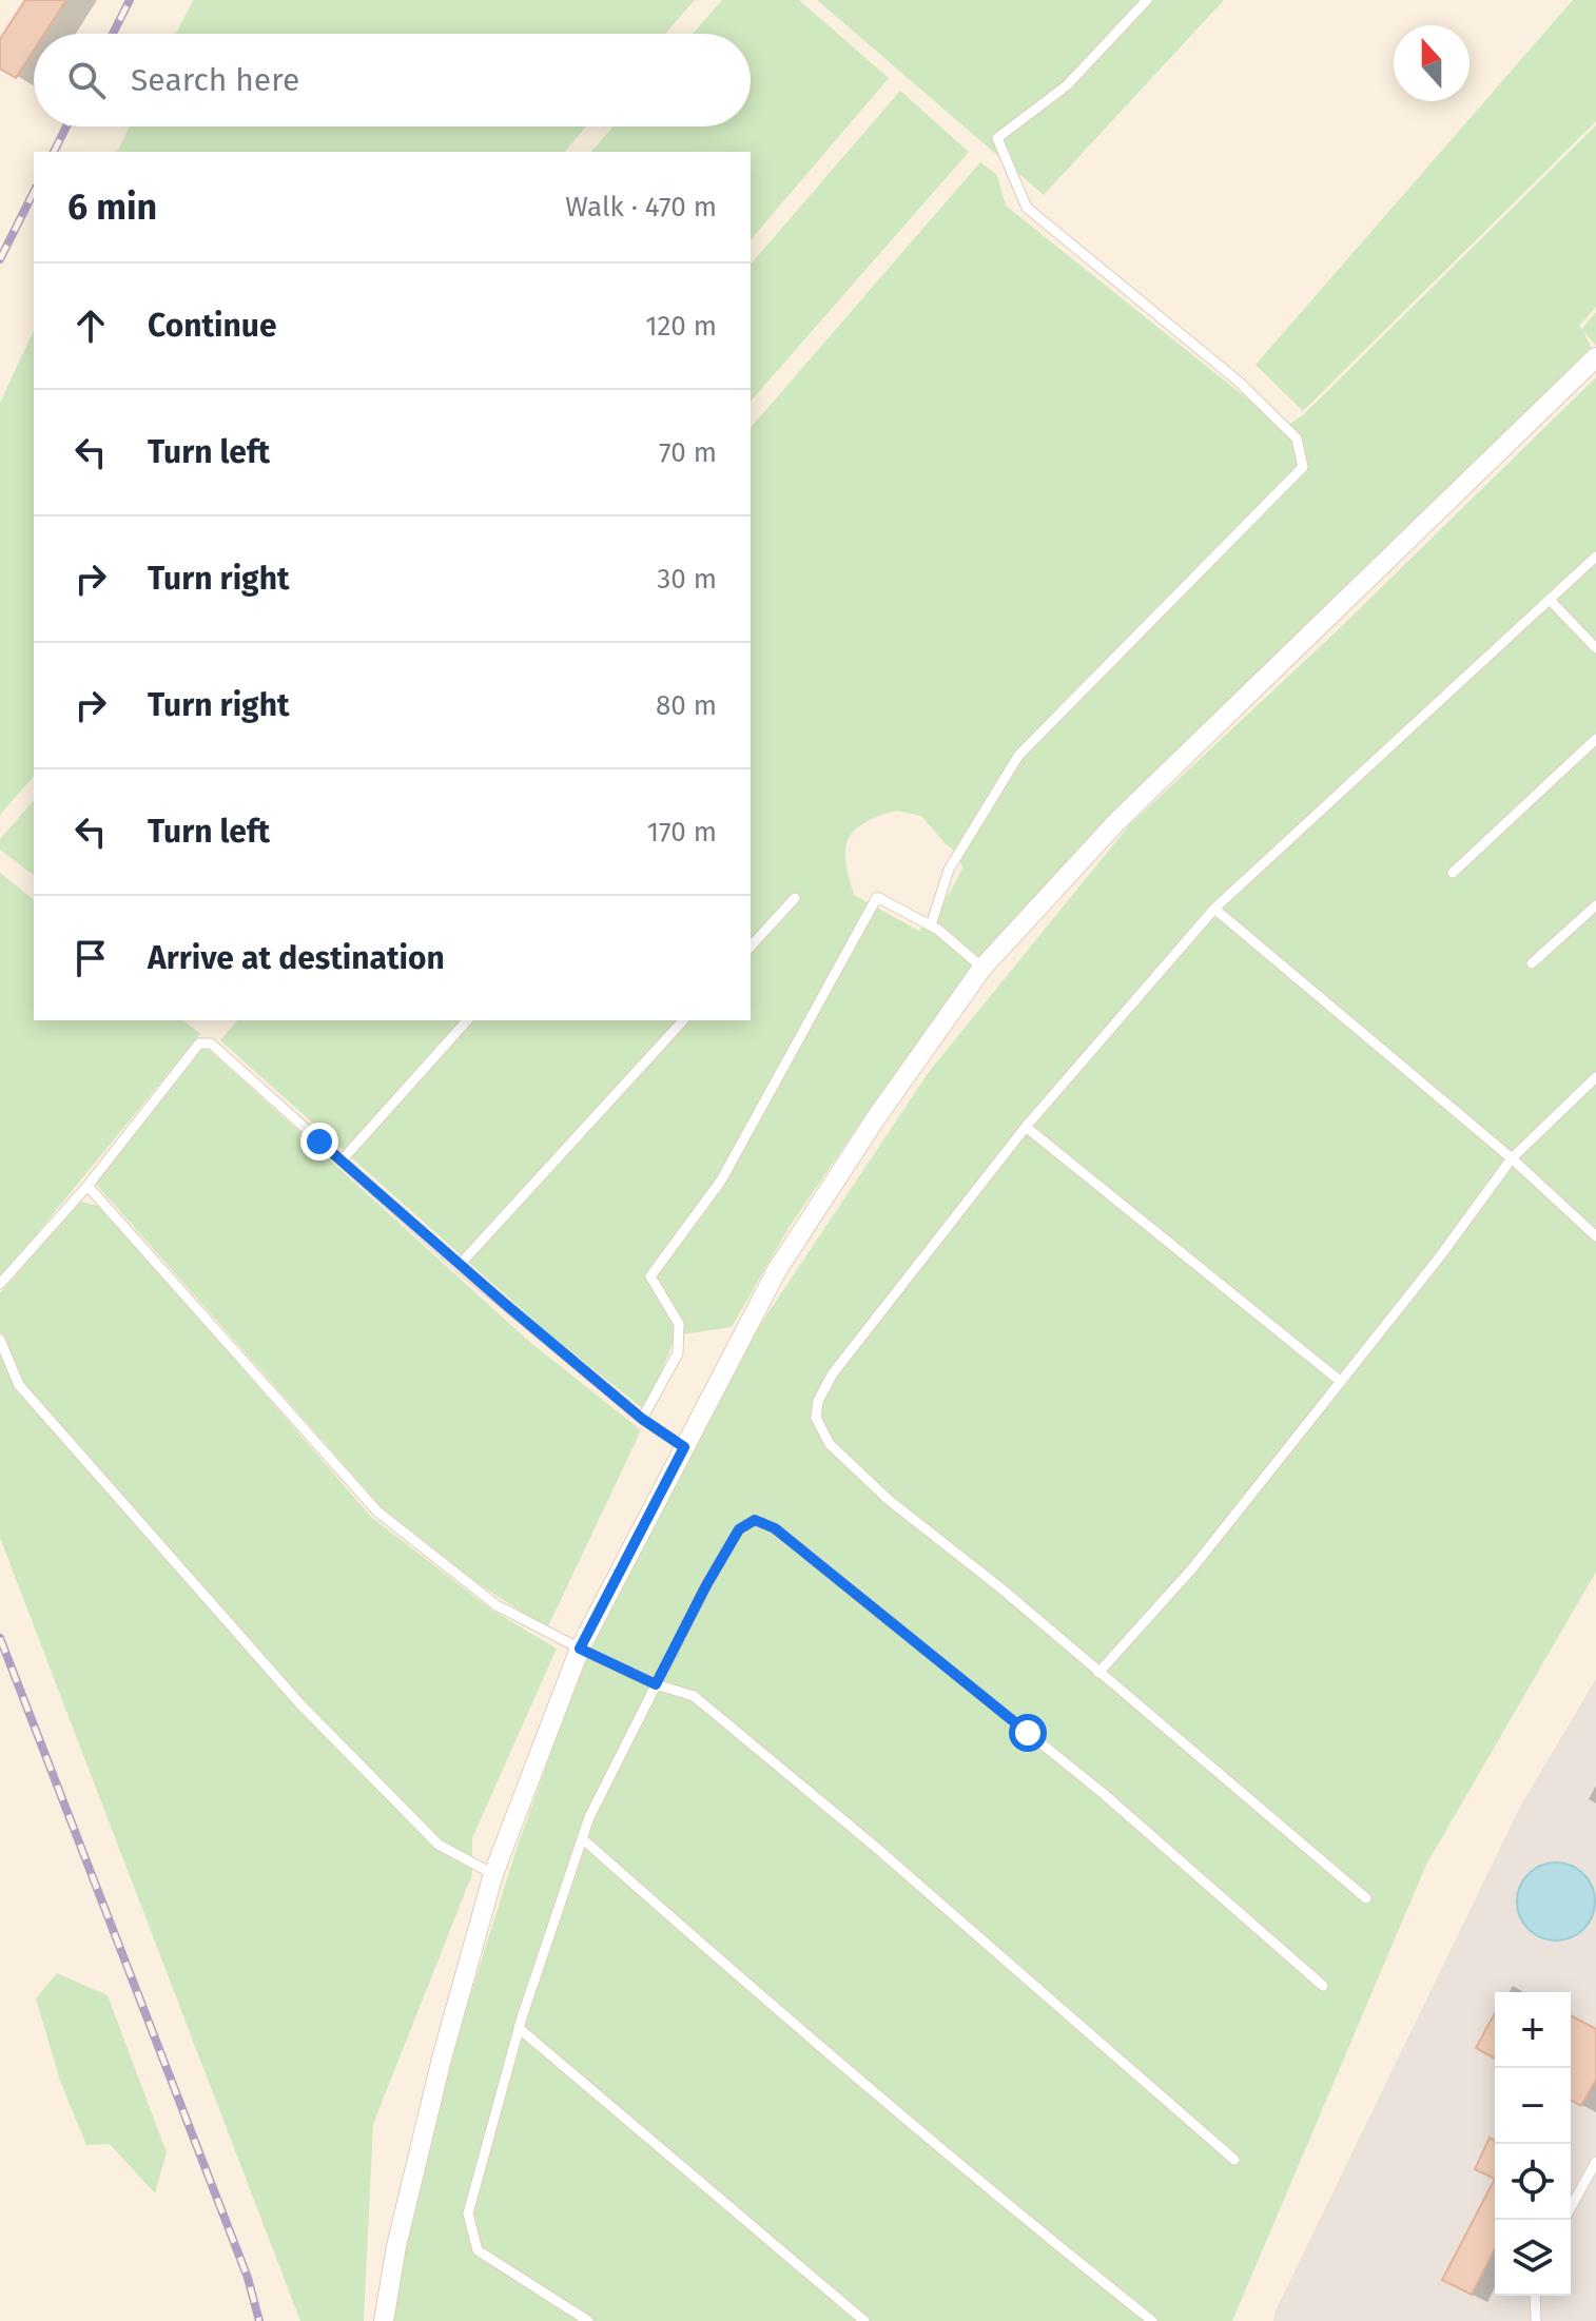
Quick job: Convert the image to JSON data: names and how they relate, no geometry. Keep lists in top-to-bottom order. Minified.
{"north":"top","page":{"search":"Search here","heading":["6 min","Walk · 470 m"],"list":[["Continue","120 m"],["Turn left","70 m"],["Turn right","30 m"],["Turn right","80 m"],["Turn left","170 m"],"Arrive at destination"],"map_buttons":["+","−"]}}
